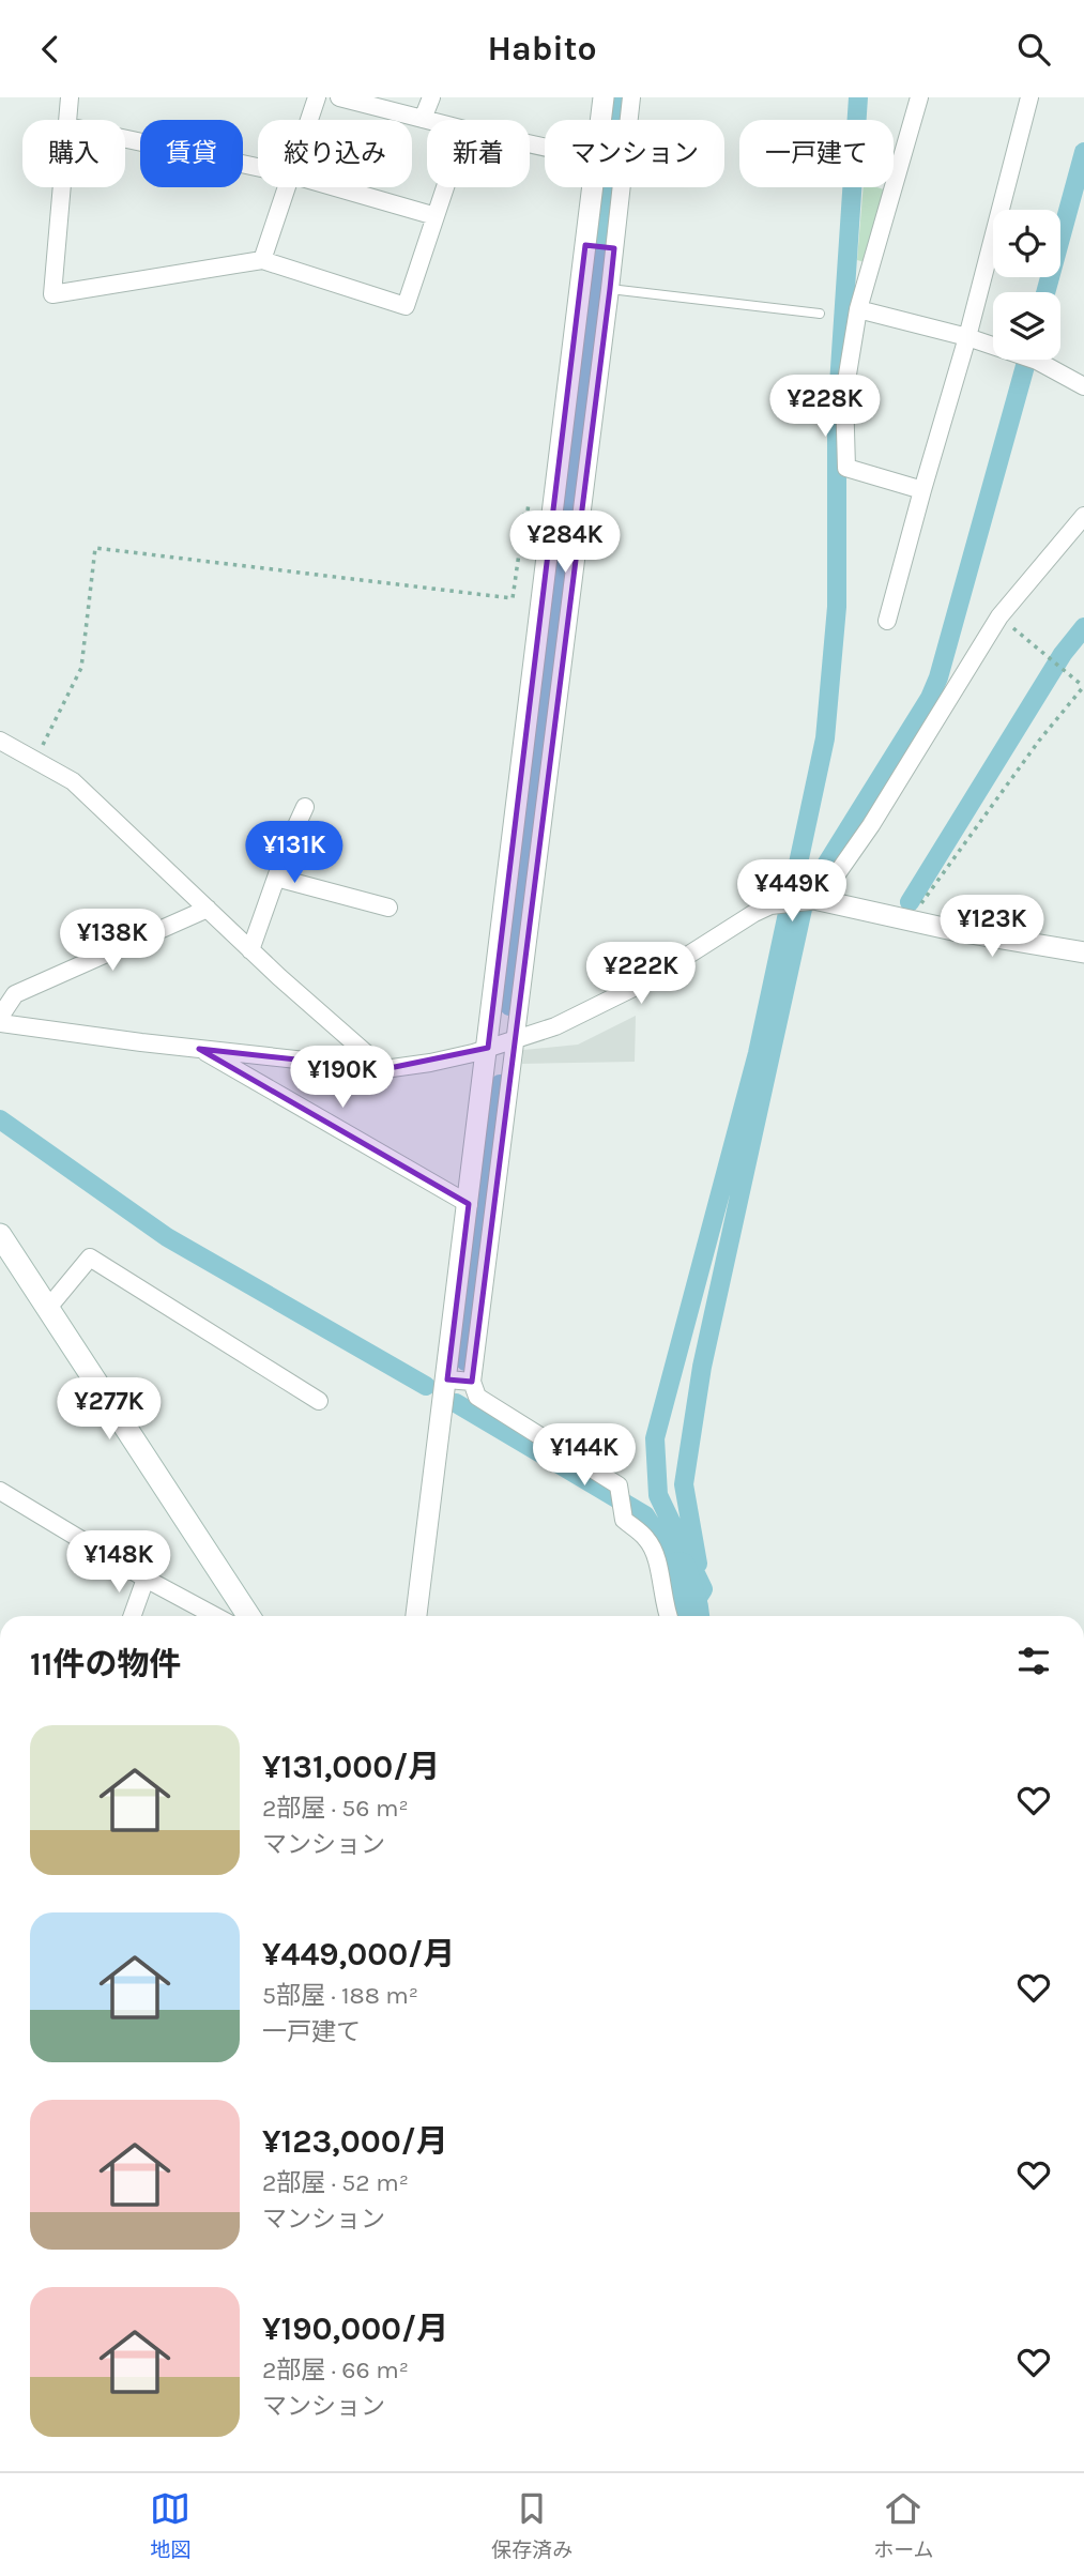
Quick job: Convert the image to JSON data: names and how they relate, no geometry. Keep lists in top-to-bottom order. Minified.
{"page":{"header":"Habito","chip":["購入","賃貸","絞り込み","新着","マンション","一戸建て"],"price":["¥228K","¥284K","¥131K","¥449K","¥123K","¥138K","¥222K","¥190K","¥277K","¥144K","¥148K"],"heading":"11件の物件","list":[{"name":"¥131,000/月","note":"2部屋 · 56 m² · マンション"},{"name":"¥449,000/月","note":"5部屋 · 188 m² · 一戸建て"},{"name":"¥123,000/月","note":"2部屋 · 52 m² · マンション"},{"name":"¥190,000/月","note":"2部屋 · 66 m² · マンション"}],"tabs":["地図","保存済み","ホーム"]}}
